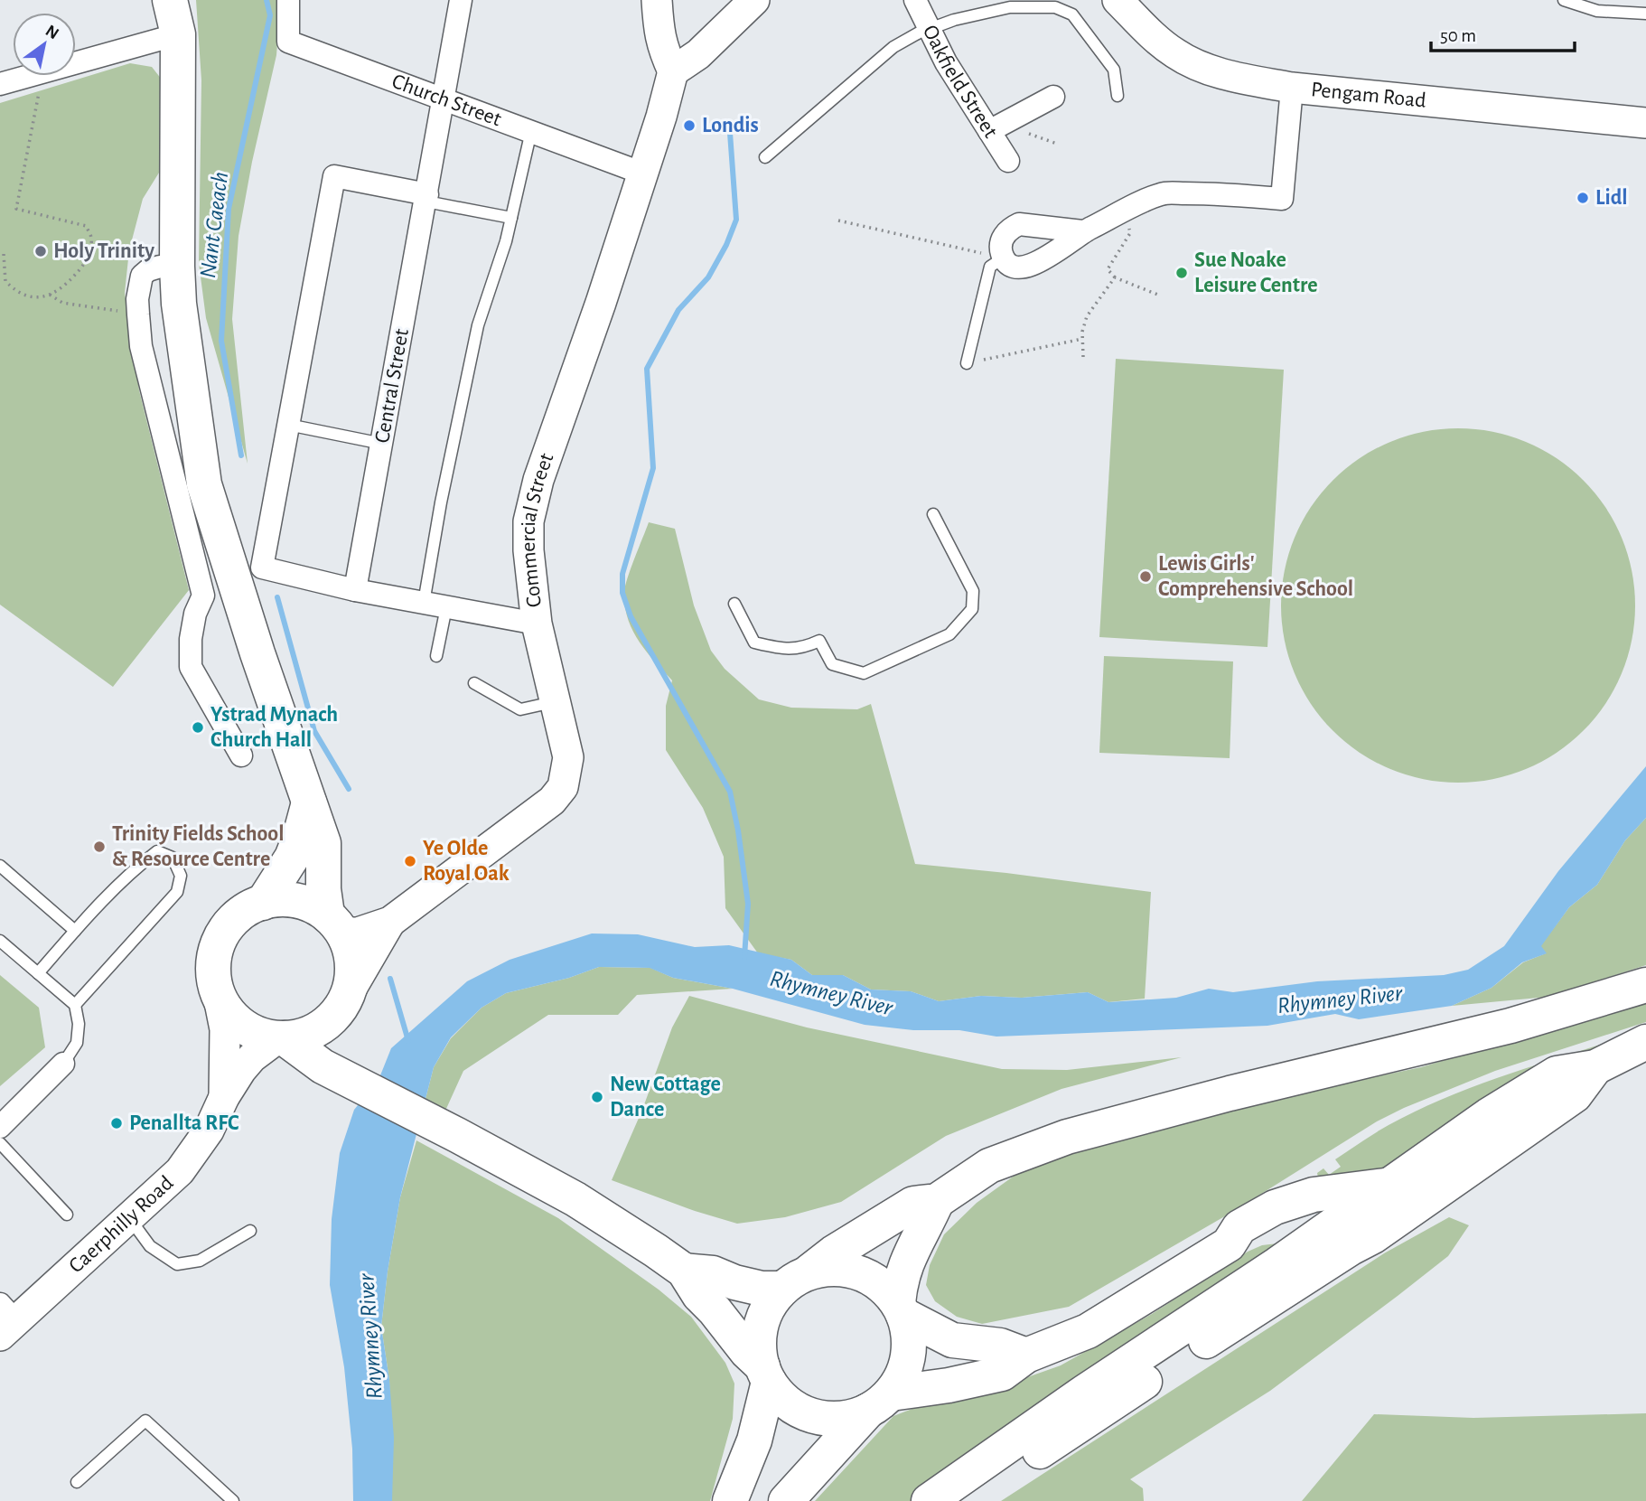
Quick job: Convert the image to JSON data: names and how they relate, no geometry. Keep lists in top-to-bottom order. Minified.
{"streets":{"street":["Oakfield Street","Pengam Road","Church Street","Central Street","Commercial Street","Caerphilly Road"]},"crossings":[["Church Street","Central Street"],["Church Street","Commercial Street"],["Commercial Street","Caerphilly Road"]],"water":["Nant Caeach","Rhymney River"],"places":["Londis","Lidl","Holy Trinity","Sue Noake Leisure Centre","Lewis Girls' Comprehensive School","Ystrad Mynach Church Hall","Trinity Fields School & Resource Centre","Ye Olde Royal Oak","New Cottage Dance","Penallta RFC"],"scale_bar":"50 m","north":"top right"}
